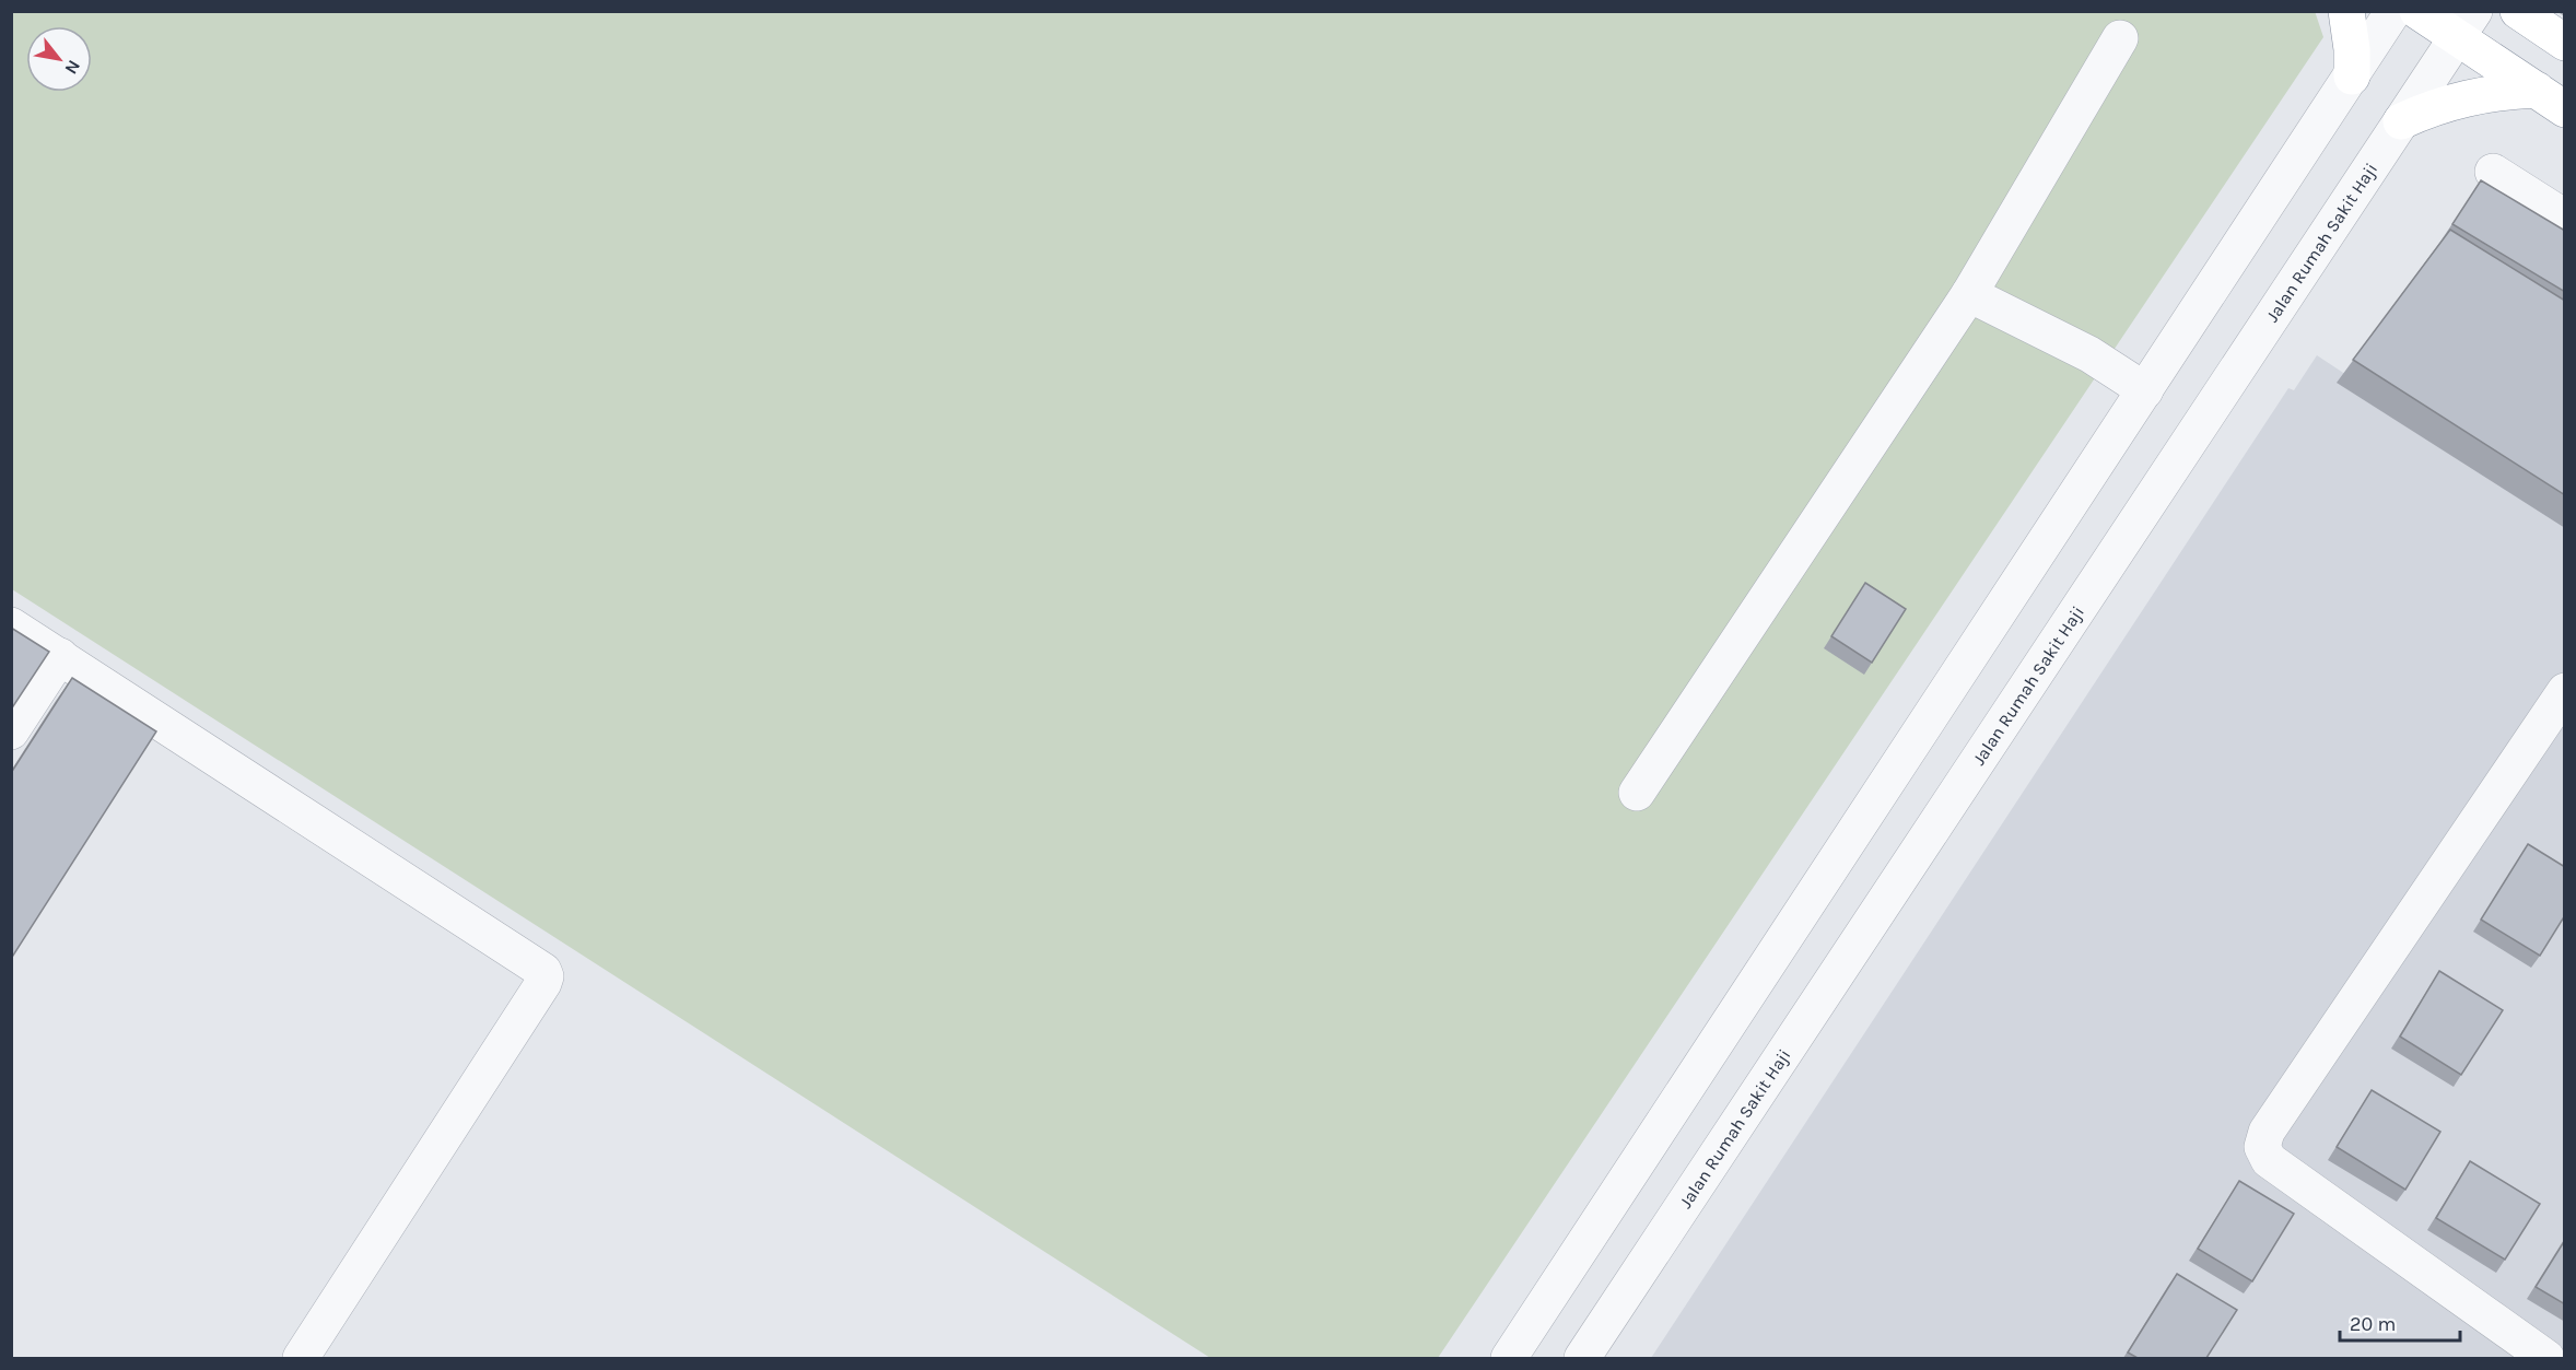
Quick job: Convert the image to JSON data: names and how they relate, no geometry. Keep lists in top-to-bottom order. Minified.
{"streets":{"street":["Jalan Rumah Sakit Haji"]},"scale_bar":"20 m","north":"bottom right"}
